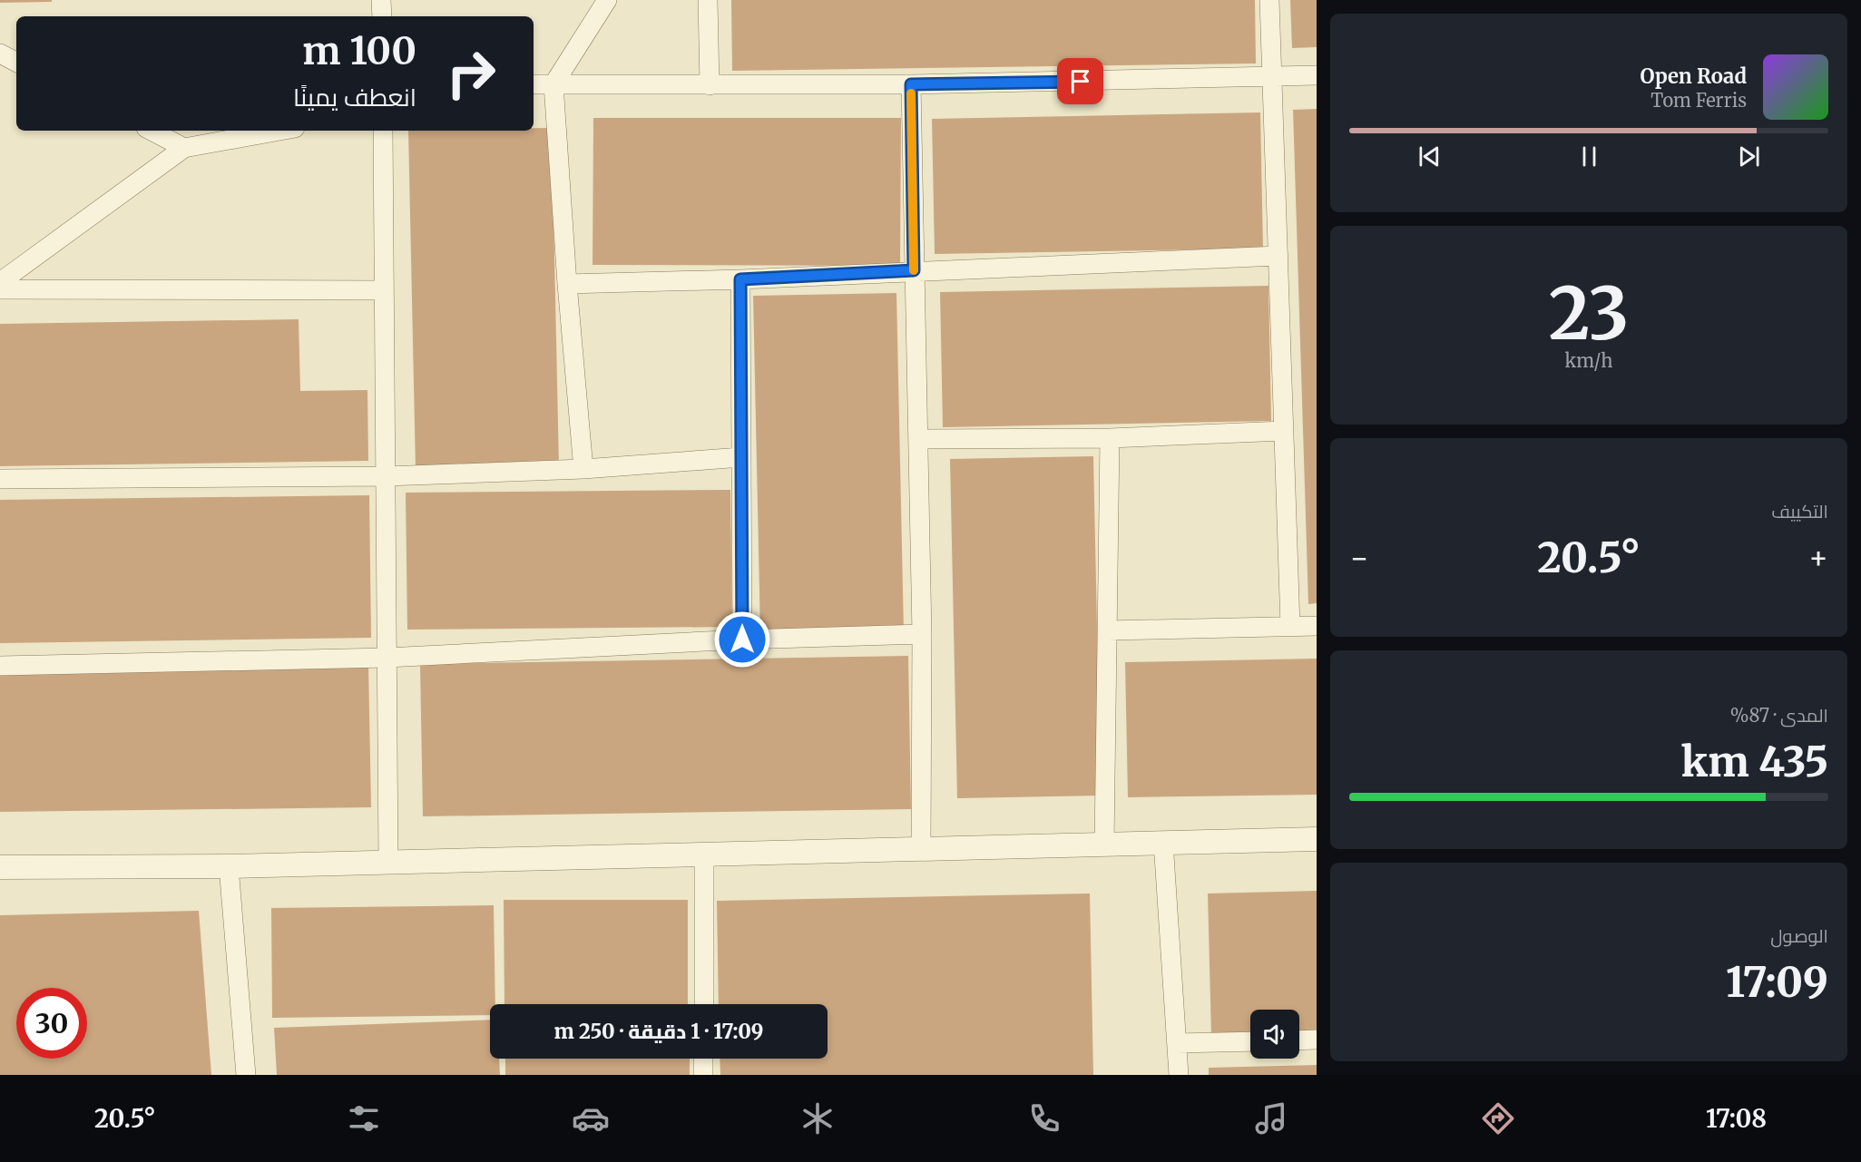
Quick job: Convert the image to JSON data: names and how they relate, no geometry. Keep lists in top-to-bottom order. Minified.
{"page":{"turn":["100 m","انعطف يمينًا"],"song":["Open Road","Tom Ferris"],"tile":[["23","km/h"],"التكييف",["المدى · 87%","435 km"],["الوصول","17:09"]],"heat":["−","20.5°","+"],"limit":"30","trip":"17:09 · 1 دقيقة · 250 m","tabs":["17:08","20.5°"]}}
